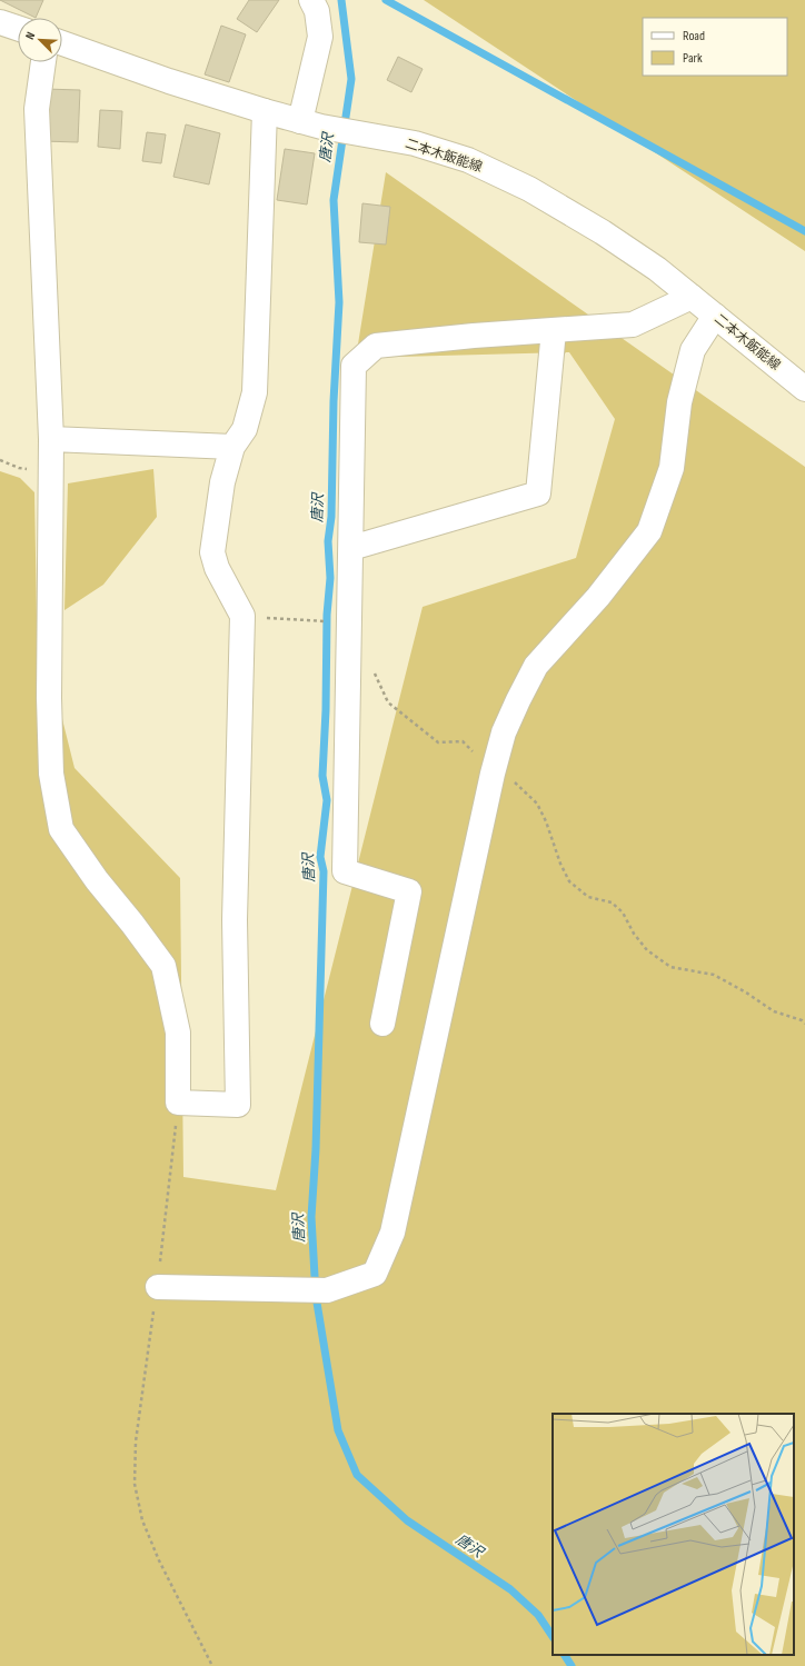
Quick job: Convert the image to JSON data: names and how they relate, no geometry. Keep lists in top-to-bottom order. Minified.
{"streets":{"street":["二本木飯能線"]},"water":["唐沢"],"legend":["Road","Park"],"north":"top left"}
